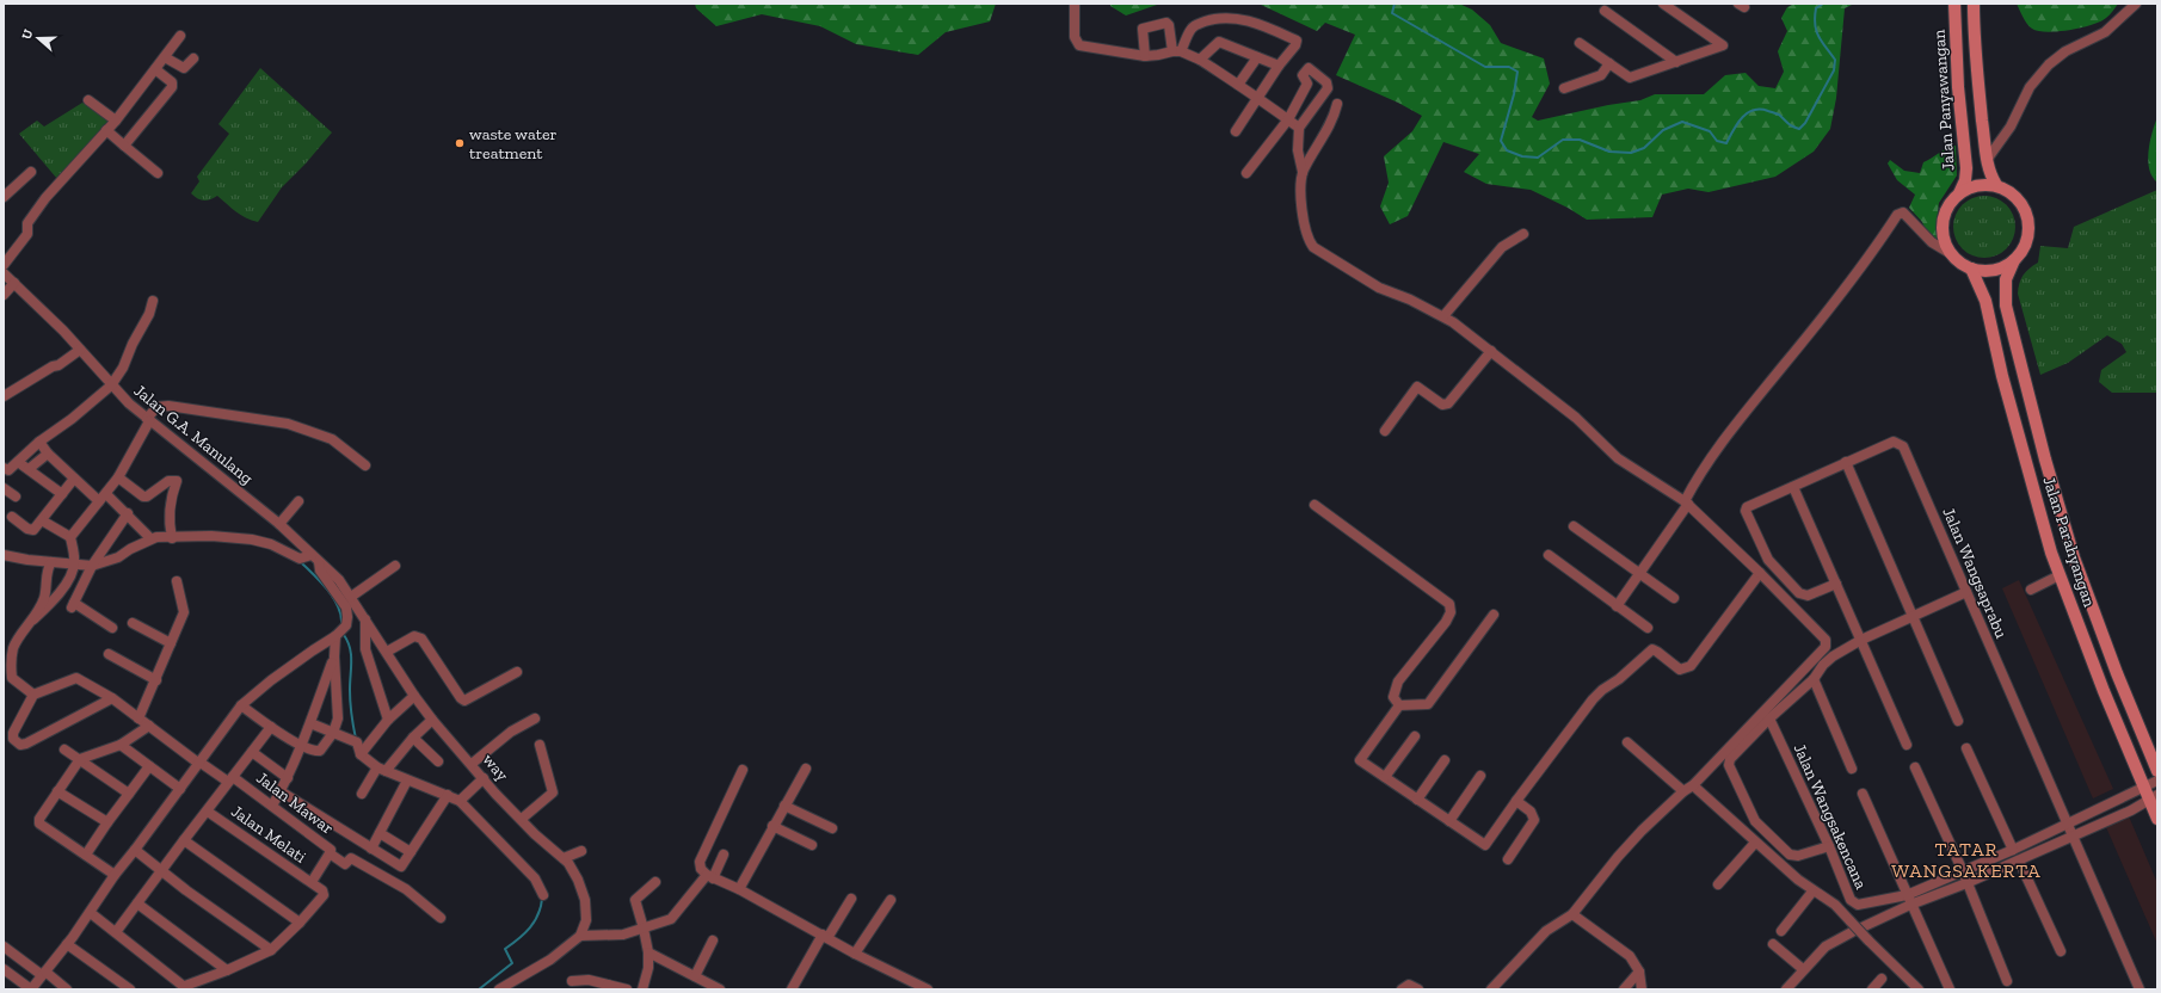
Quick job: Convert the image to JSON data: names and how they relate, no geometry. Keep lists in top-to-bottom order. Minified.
{"streets":{"main road":["Jalan Panyawangan","Jalan Parahyangan"],"street":["Jalan G.A. Manulang","Jalan Wangsaprabu","way","Jalan Mawar","Jalan Wangsakencana","Jalan Melati"]},"crossings":[["Jalan Panyawangan","Jalan Parahyangan"],["Jalan G.A. Manulang","way"],["Jalan Mawar","Jalan Melati"]],"districts":["TATAR WANGSAKERTA"],"places":["waste water treatment"],"north":"left"}
